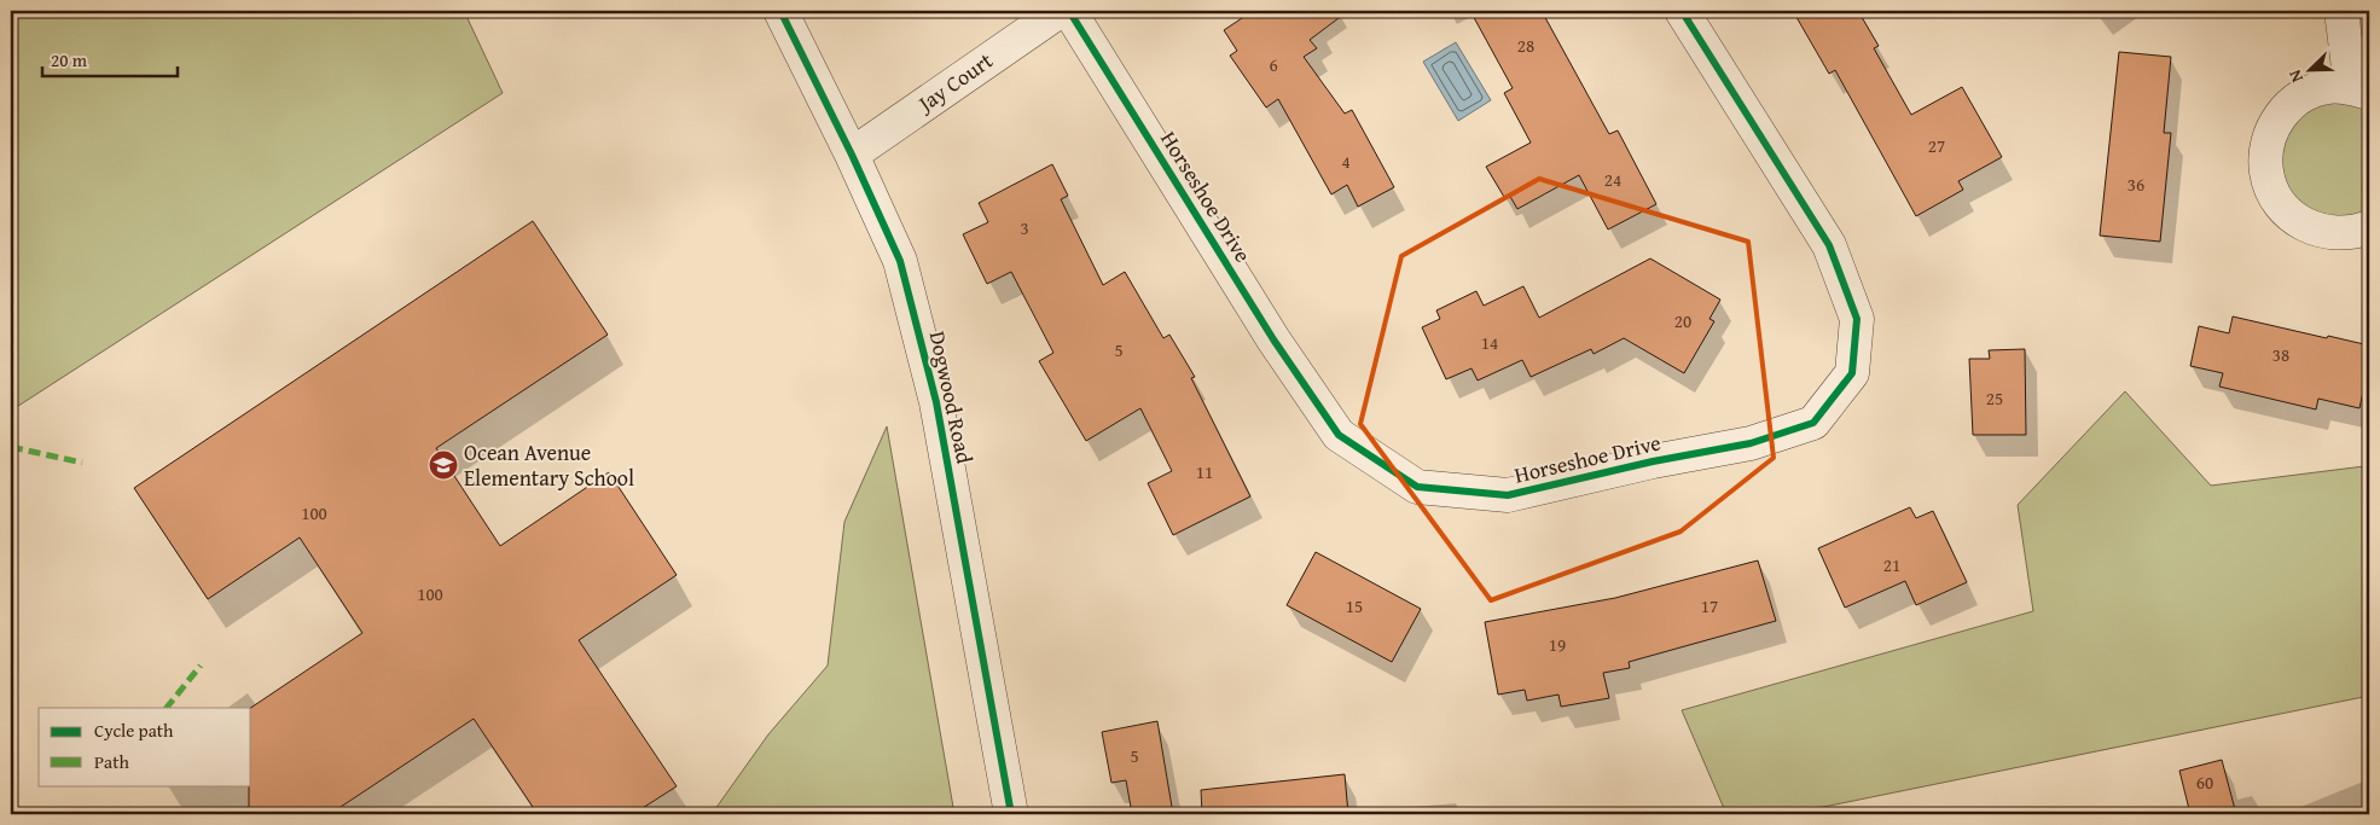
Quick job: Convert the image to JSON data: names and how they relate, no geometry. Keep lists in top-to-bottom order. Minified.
{"streets":{"street":["Jay Court","Horseshoe Drive","Dogwood Road"]},"crossings":[["Jay Court","Dogwood Road"]],"places":{"school or university":["Ocean Avenue Elementary School"]},"house_numbers":["28","6","27","4","24","36","3","20","14","5","38","25","11","100","21","100","15","17","19","5","60"],"legend":["Cycle path","Path"],"scale_bar":"20 m","north":"bottom left"}
